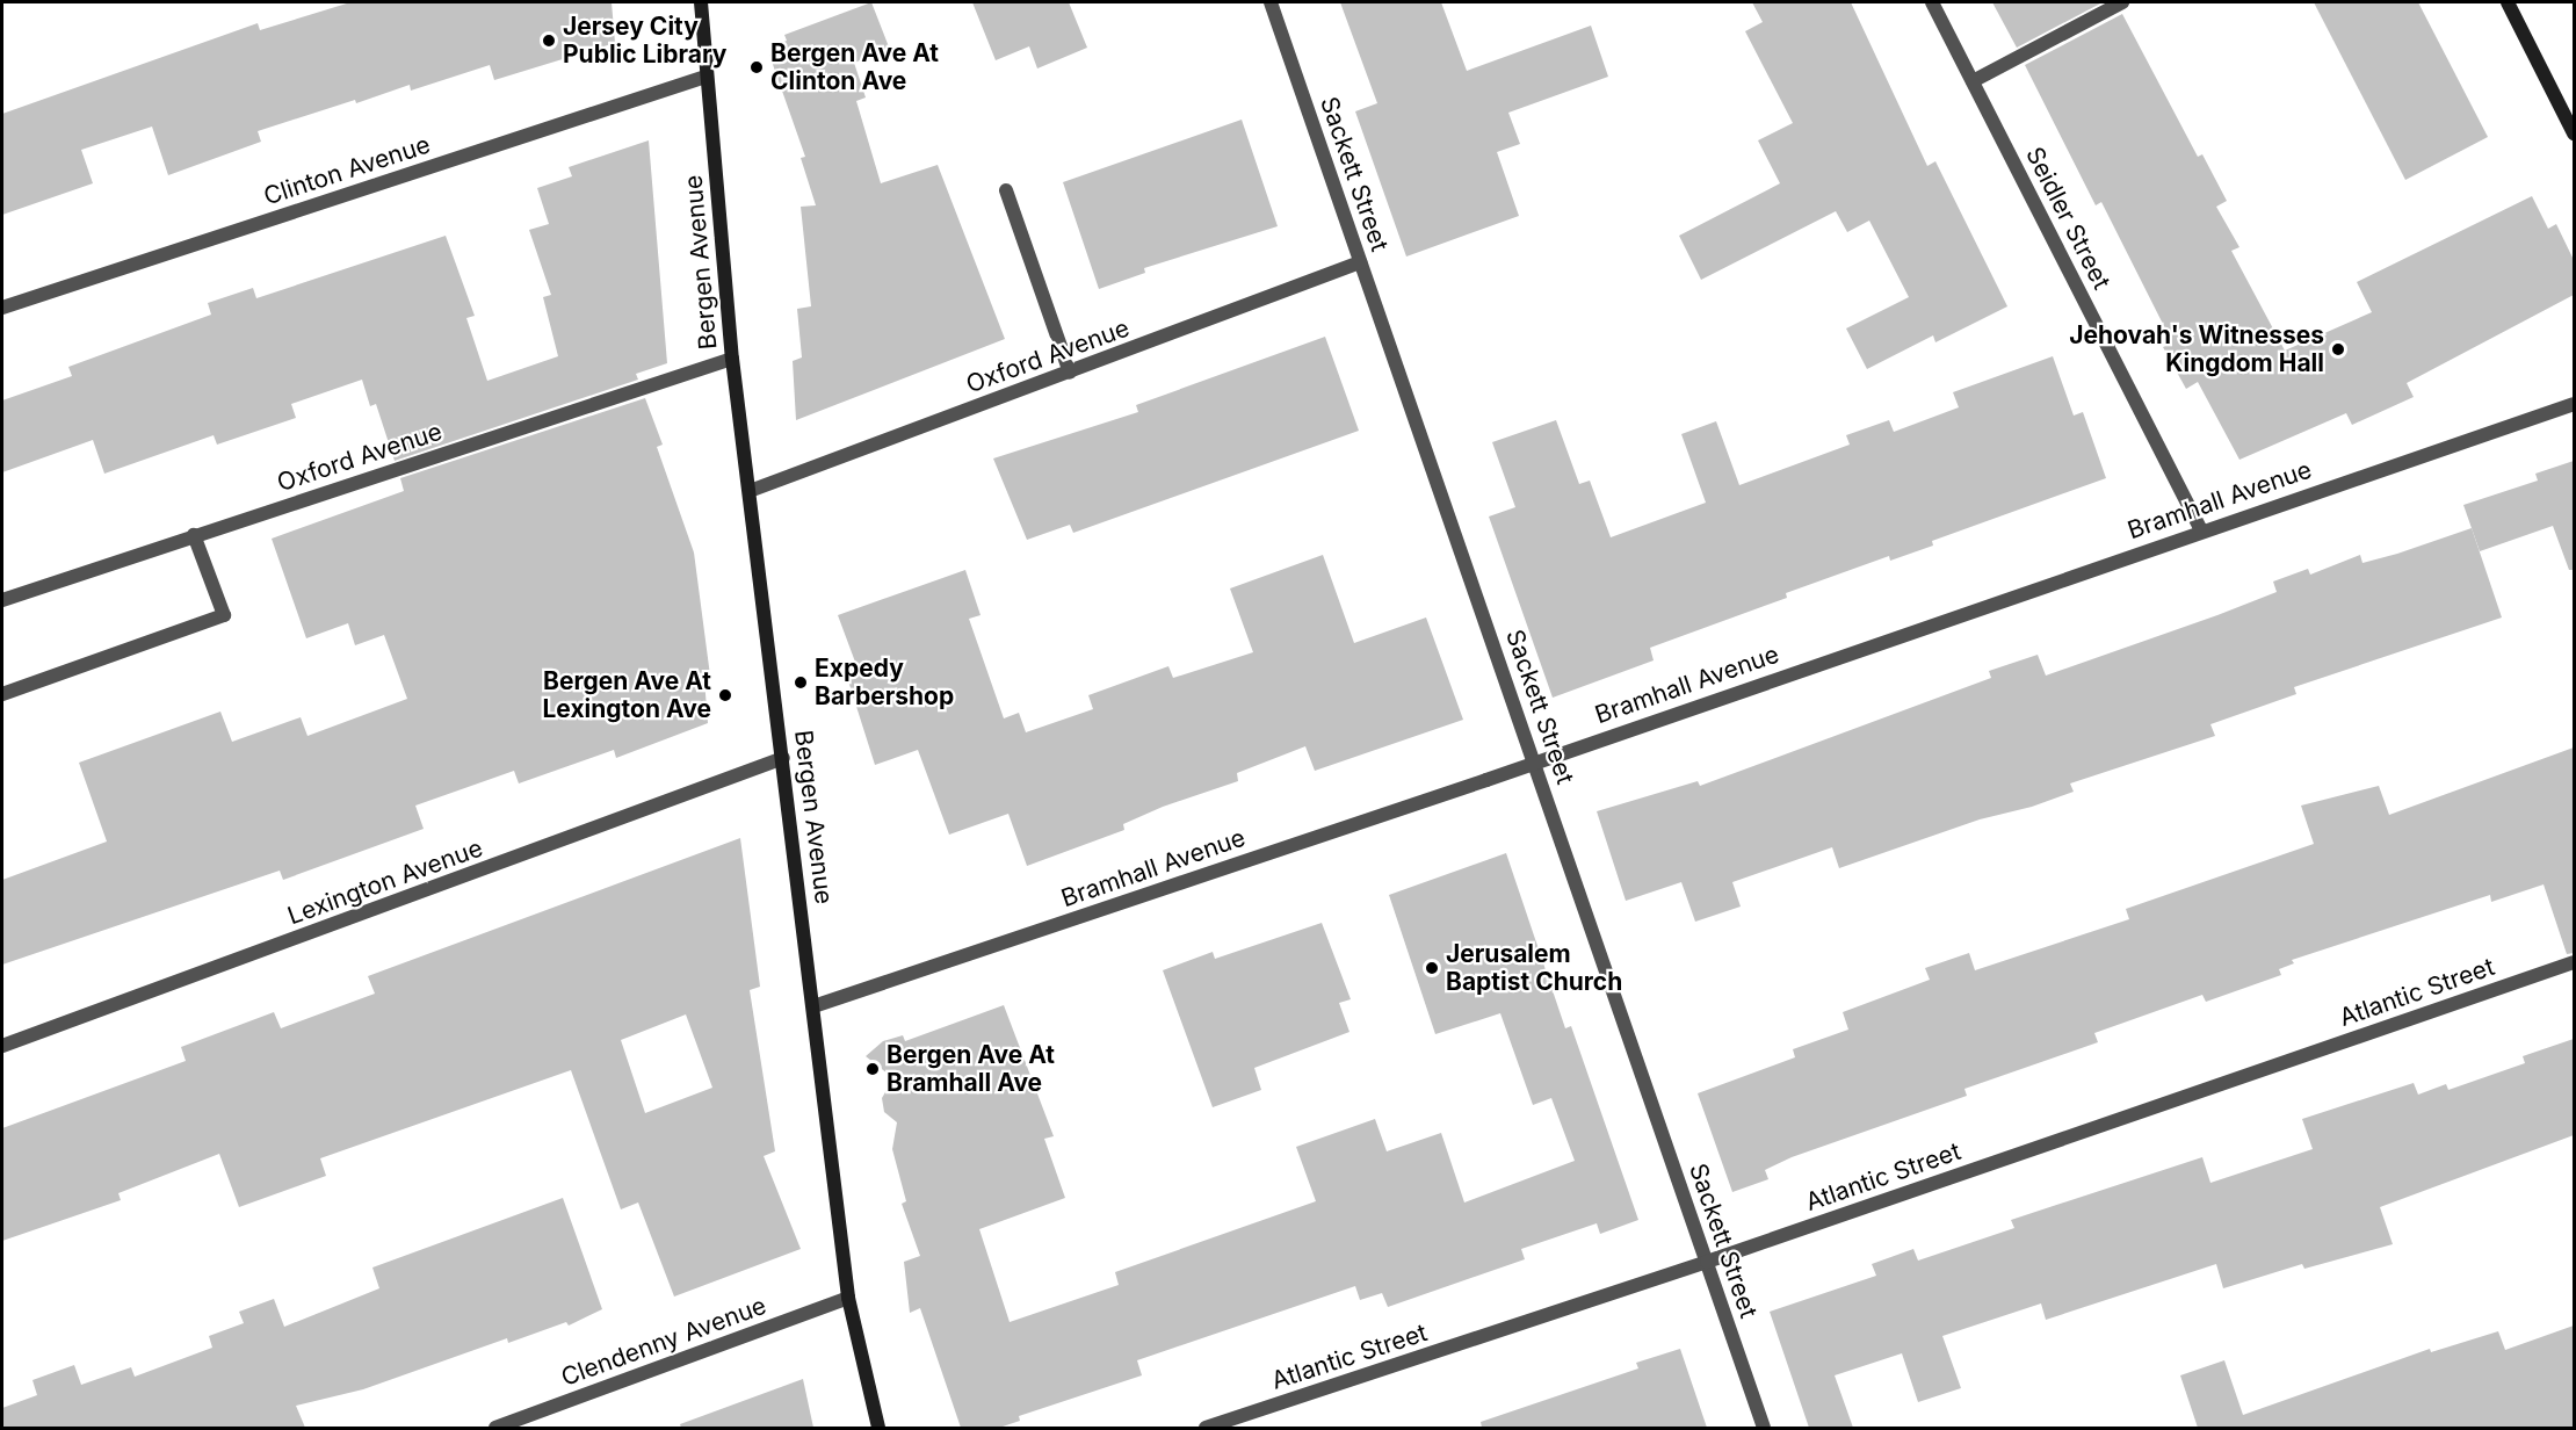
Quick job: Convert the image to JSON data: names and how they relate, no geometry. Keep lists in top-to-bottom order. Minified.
{"streets":{"street":["Clinton Avenue","Sackett Street","Seidler Street","Bergen Avenue","Oxford Avenue","Bramhall Avenue","Lexington Avenue","Atlantic Street","Clendenny Avenue"]},"crossings":[["Clinton Avenue","Bergen Avenue"],["Sackett Street","Oxford Avenue"],["Sackett Street","Bramhall Avenue"],["Sackett Street","Atlantic Street"],["Seidler Street","Bramhall Avenue"],["Bergen Avenue","Oxford Avenue"],["Bergen Avenue","Bramhall Avenue"],["Bergen Avenue","Lexington Avenue"],["Bergen Avenue","Clendenny Avenue"]],"places":["Jersey City Public Library","Bergen Ave At Clinton Ave","Jehovah's Witnesses Kingdom Hall","Expedy Barbershop","Bergen Ave At Lexington Ave","Jerusalem Baptist Church","Bergen Ave At Bramhall Ave"]}
